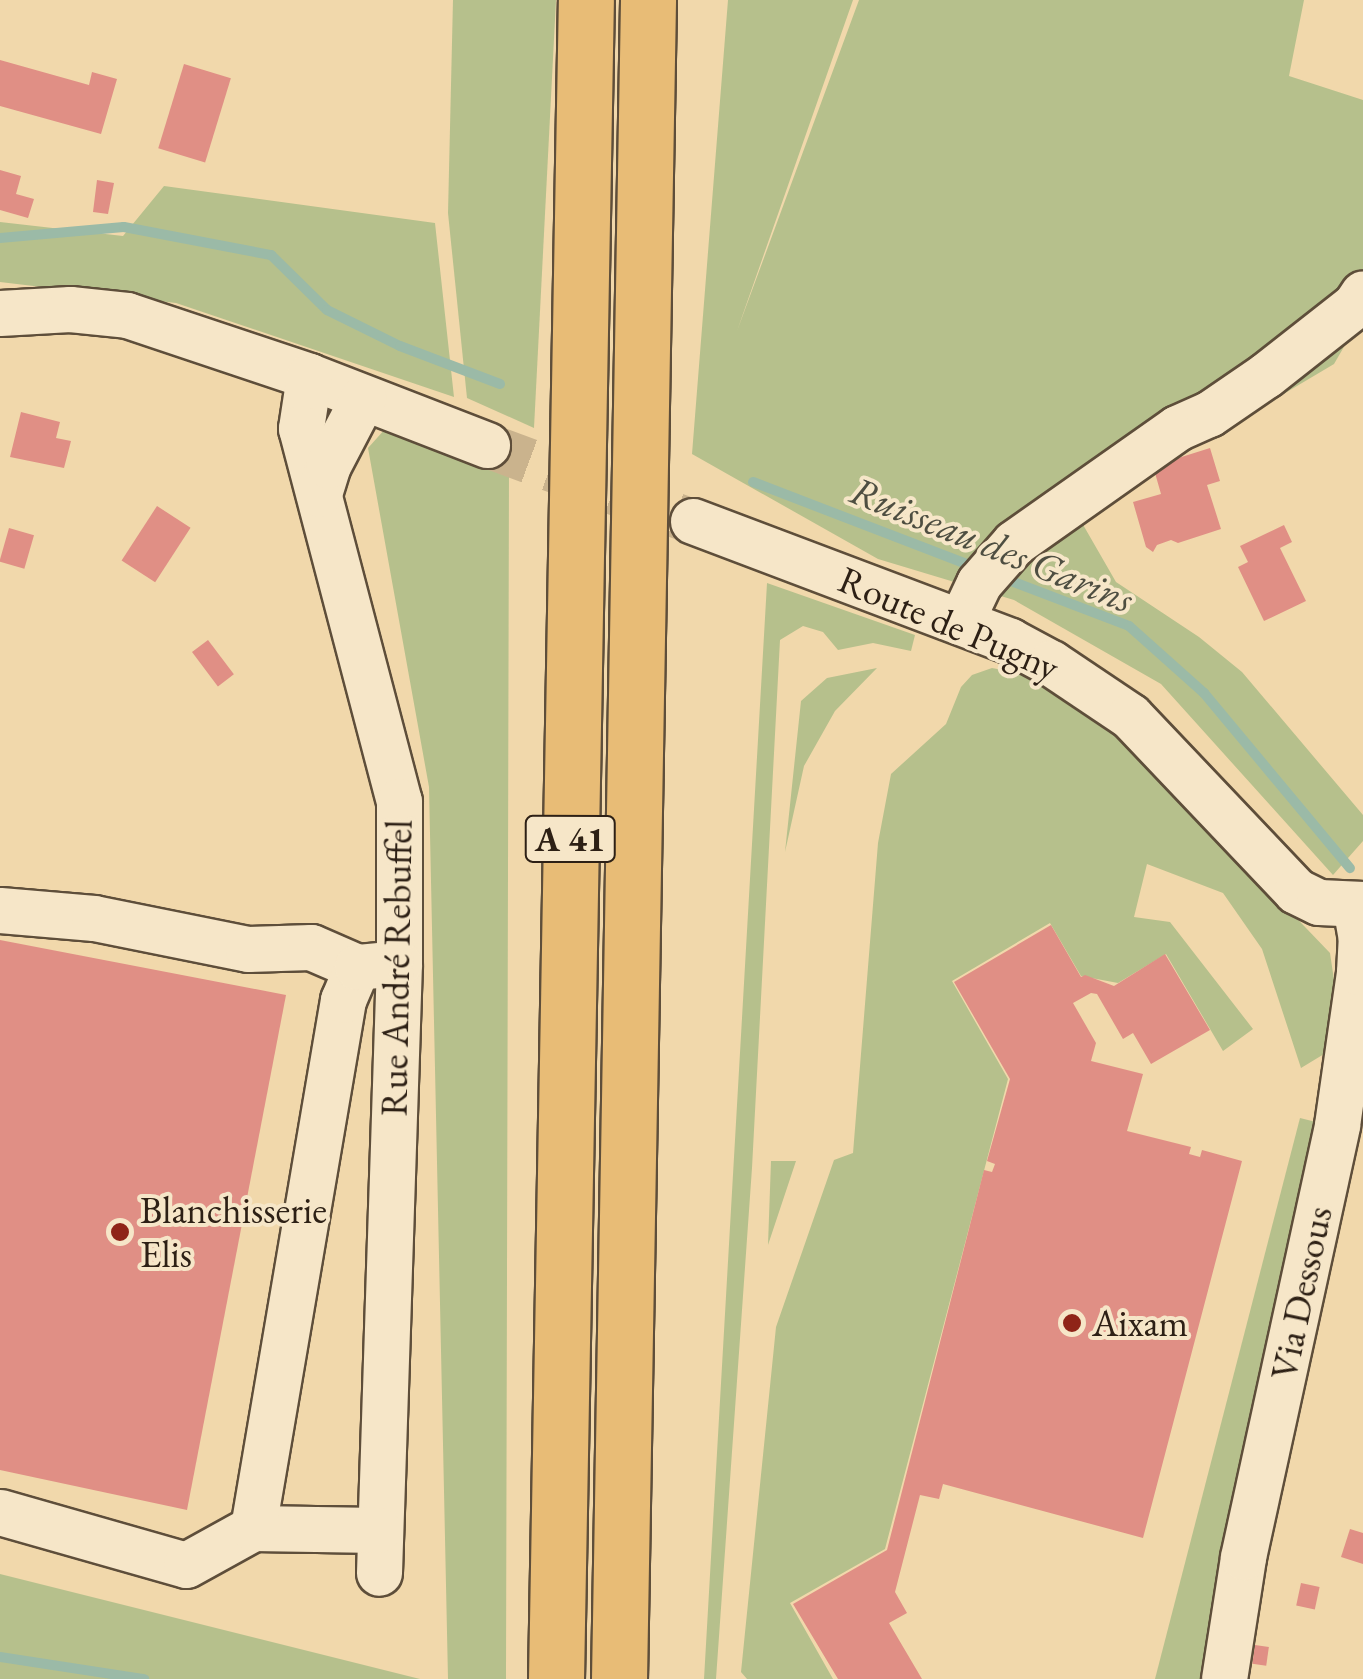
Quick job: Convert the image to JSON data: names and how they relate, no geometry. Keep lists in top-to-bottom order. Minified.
{"streets":{"highway":["A 41"],"street":["Route de Pugny","Rue André Rebuffel","Via Dessous"]},"crossings":[["Route de Pugny","Via Dessous"]],"water":["Ruisseau des Garins"],"places":["Blanchisserie Elis","Aixam"]}
